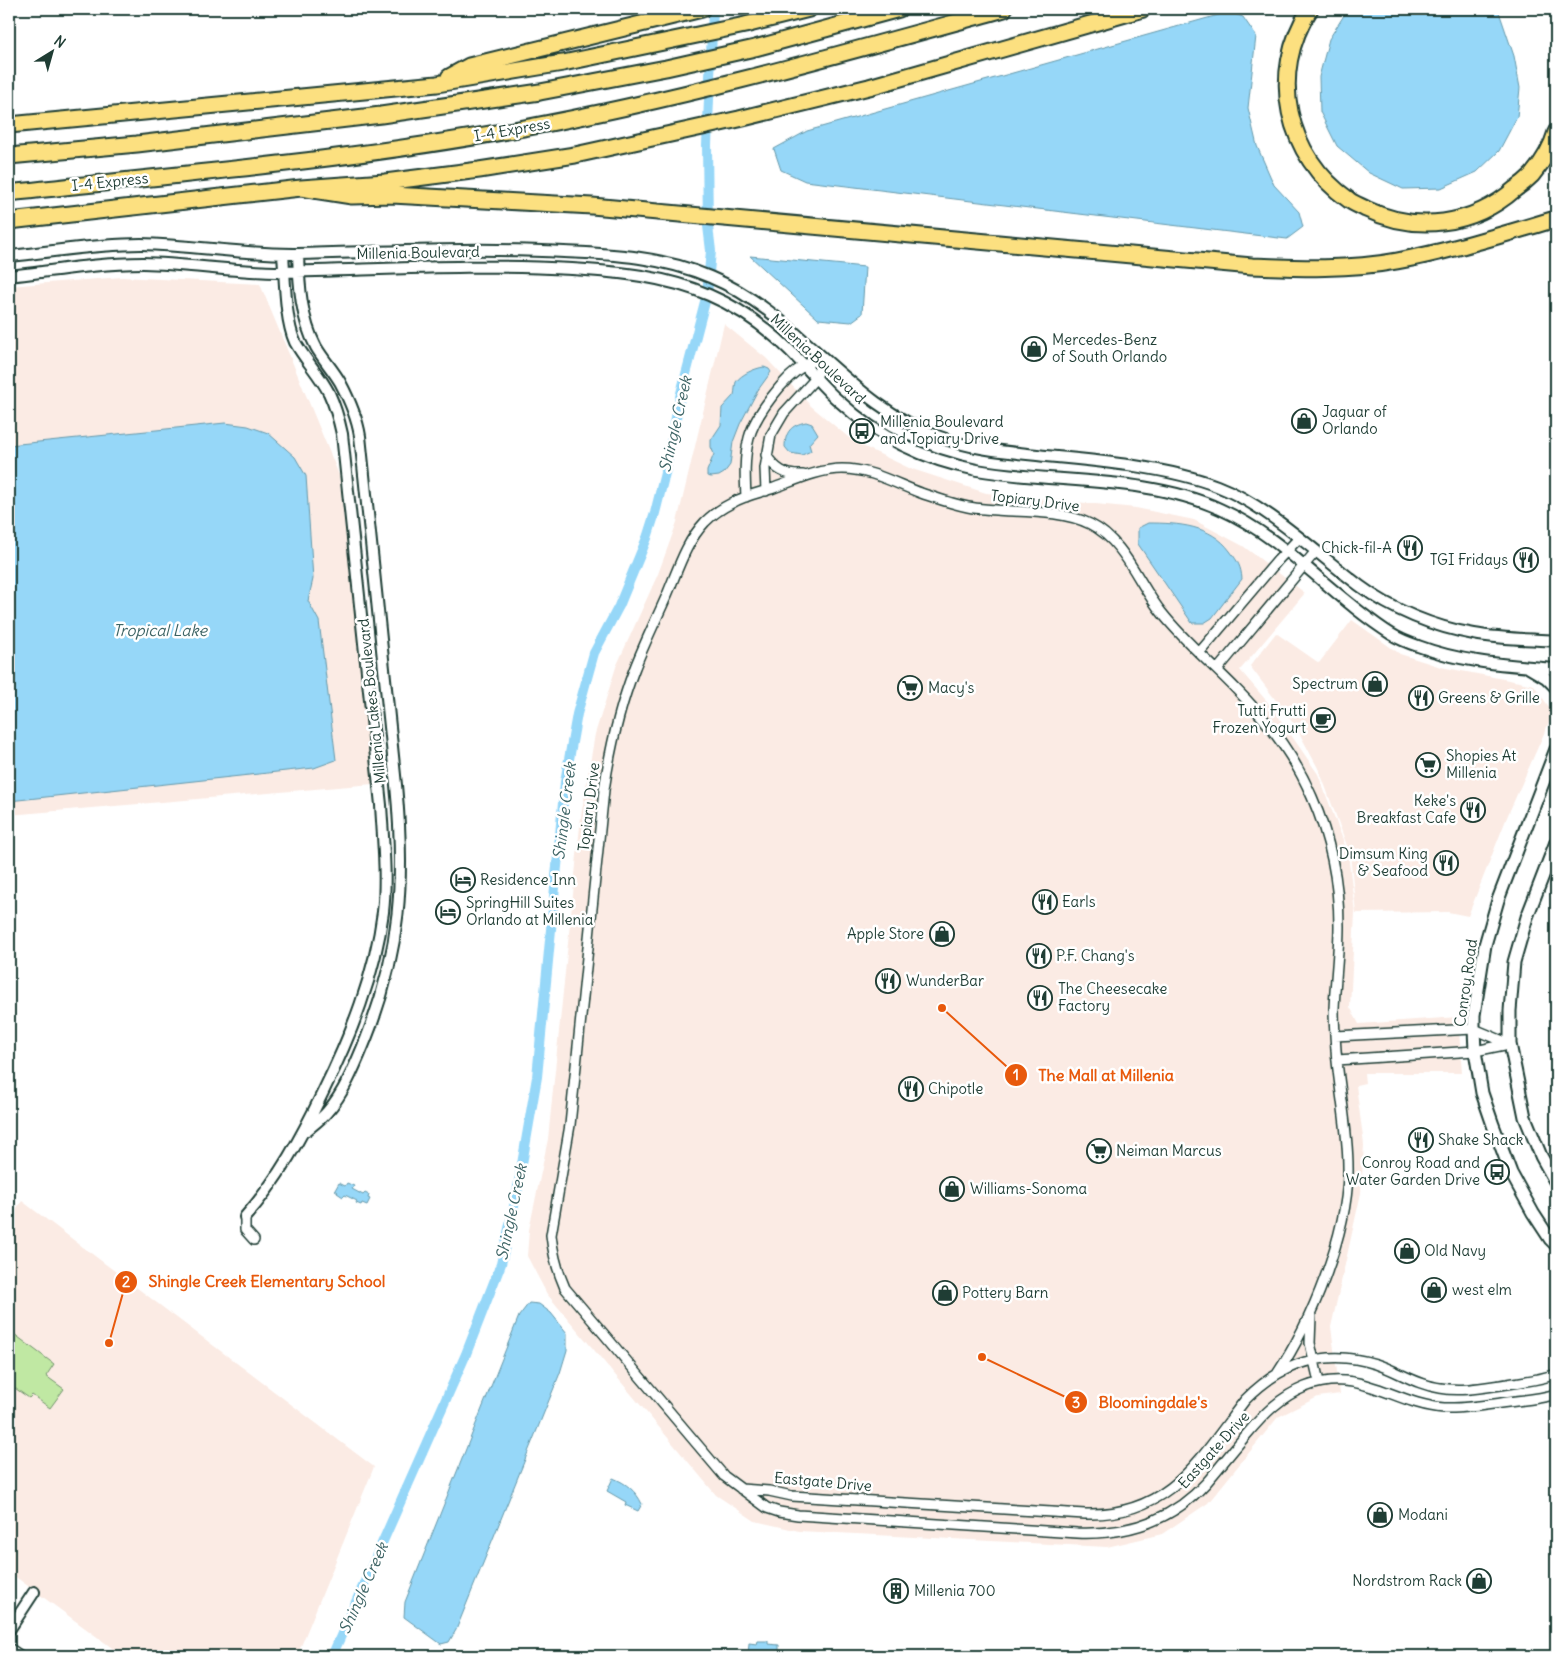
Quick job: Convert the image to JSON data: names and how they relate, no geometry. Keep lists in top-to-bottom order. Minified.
{"streets":{"highway":["I-4 Express"],"main road":["Conroy Road"],"street":["Millenia Boulevard","Topiary Drive","Millenia Lakes Boulevard","Eastgate Drive"]},"crossings":[["Millenia Boulevard","Millenia Lakes Boulevard"],["Topiary Drive","Eastgate Drive"]],"water":["Shingle Creek","Tropical Lake"],"places":{"shop":["Mercedes-Benz of South Orlando","Jaguar of Orlando","Spectrum","Apple Store","Williams-Sonoma","Old Navy","west elm","Pottery Barn","Modani","Nordstrom Rack"],"bus stop":["Millenia Boulevard and Topiary Drive","Conroy Road and Water Garden Drive"],"restaurant":["Chick-fil-A","TGI Fridays","Greens & Grille","Keke's Breakfast Cafe","Dimsum King & Seafood","Earls","P.F. Chang's","WunderBar","The Cheesecake Factory","Chipotle","Shake Shack"],"supermarket":["Macy's","Shopies At Millenia","Neiman Marcus"],"cafe":["Tutti Frutti Frozen Yogurt"],"hotel":["Residence Inn","SpringHill Suites Orlando at Millenia"],"other":["The Mall at Millenia","Shingle Creek Elementary School","Bloomingdale's"],"building":["Millenia 700"]},"north":"top right"}
